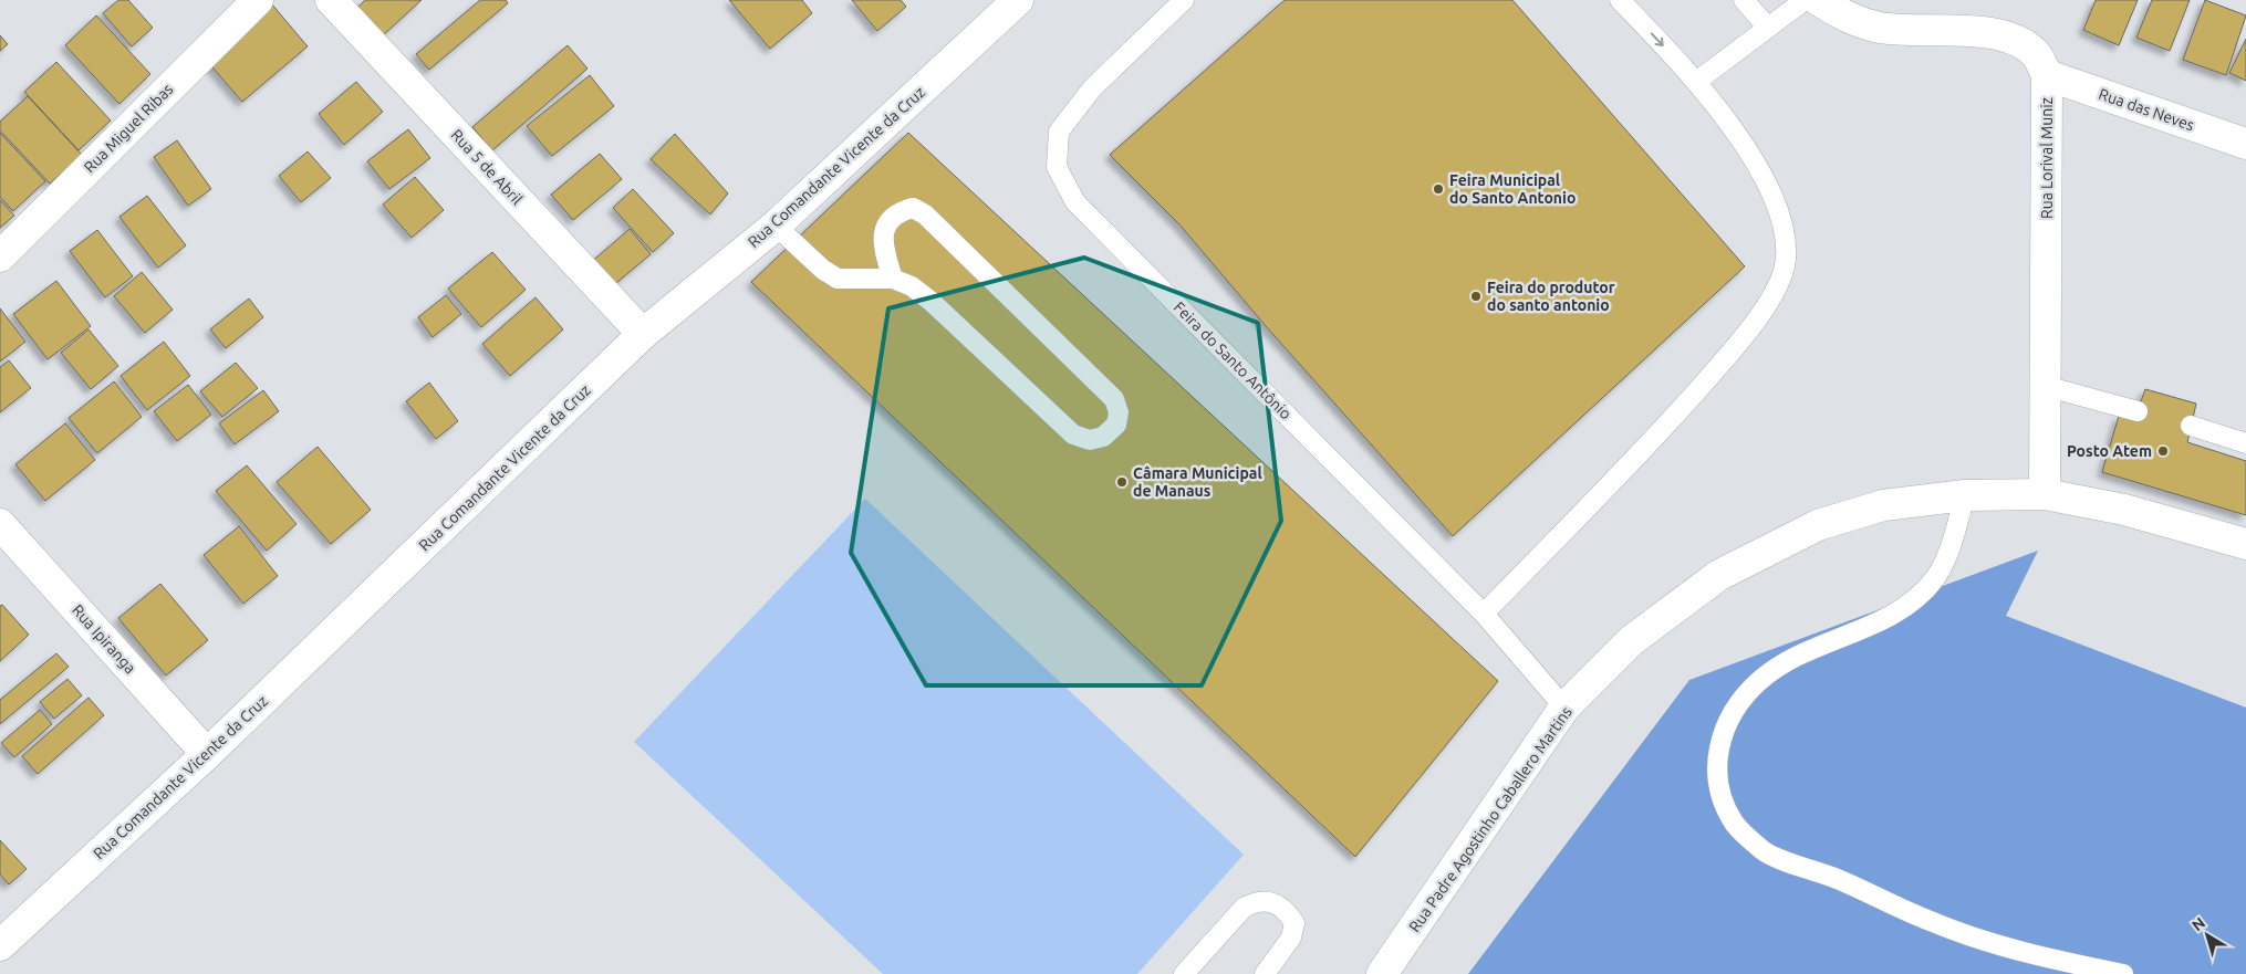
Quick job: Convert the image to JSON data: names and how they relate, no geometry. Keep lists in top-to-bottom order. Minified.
{"streets":{"street":["Rua das Neves","Rua Miguel Ribas","Rua Lorival Muniz","Rua 5 de Abril","Rua Comandante Vicente da Cruz","Rua Ipiranga","Rua Padre Agostinho Caballero Martins"],"lane":["Feira do Santo Antônio"]},"crossings":[["Rua das Neves","Rua Lorival Muniz"],["Rua Lorival Muniz","Rua Padre Agostinho Caballero Martins"],["Rua 5 de Abril","Rua Comandante Vicente da Cruz"],["Rua Comandante Vicente da Cruz","Rua Ipiranga"],["Feira do Santo Antônio","Rua Padre Agostinho Caballero Martins"]],"places":["Feira Municipal do Santo Antonio","Feira do produtor do santo antonio","Posto Atem","Câmara Municipal de Manaus"],"north":"top left"}
